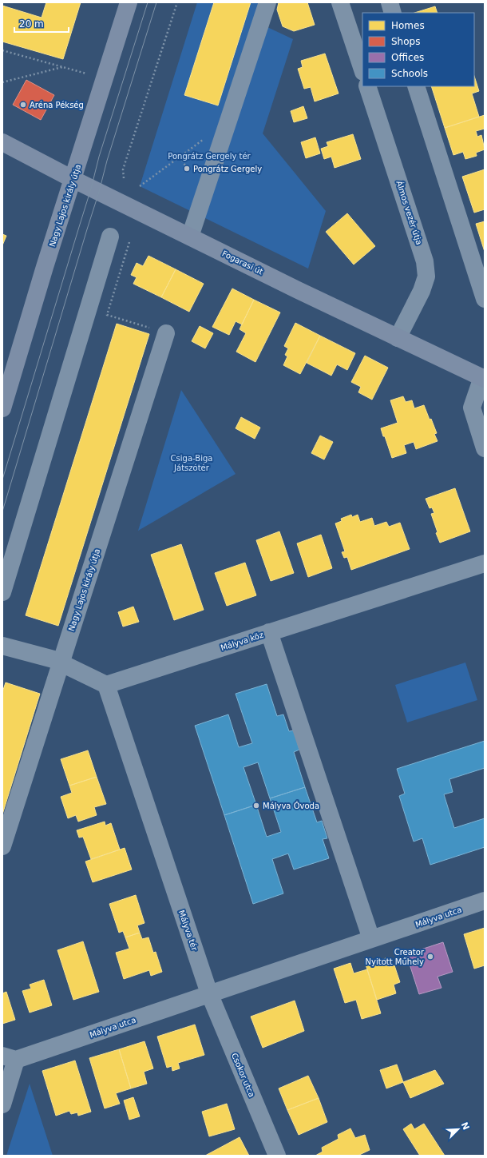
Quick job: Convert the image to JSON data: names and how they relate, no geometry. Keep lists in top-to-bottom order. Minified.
{"streets":{"main road":["Nagy Lajos király útja","Fogarasi út"],"street":["Álmos vezér útja","Mályva köz","Mályva utca","Mályva tér","Csokor utca"]},"crossings":[["Nagy Lajos király útja","Fogarasi út"],["Álmos vezér útja","Fogarasi út"],["Mályva köz","Mályva tér"],["Mályva utca","Mályva tér"],["Mályva utca","Csokor utca"],["Mályva tér","Csokor utca"]],"parks":["Pongrátz Gergely tér","Csiga-Biga Játszótér"],"places":["Aréna Pékség","Pongrátz Gergely","Mályva Óvoda","Creator Nyitott Műhely"],"legend":["Homes","Shops","Offices","Schools"],"scale_bar":"20 m","north":"top right"}
